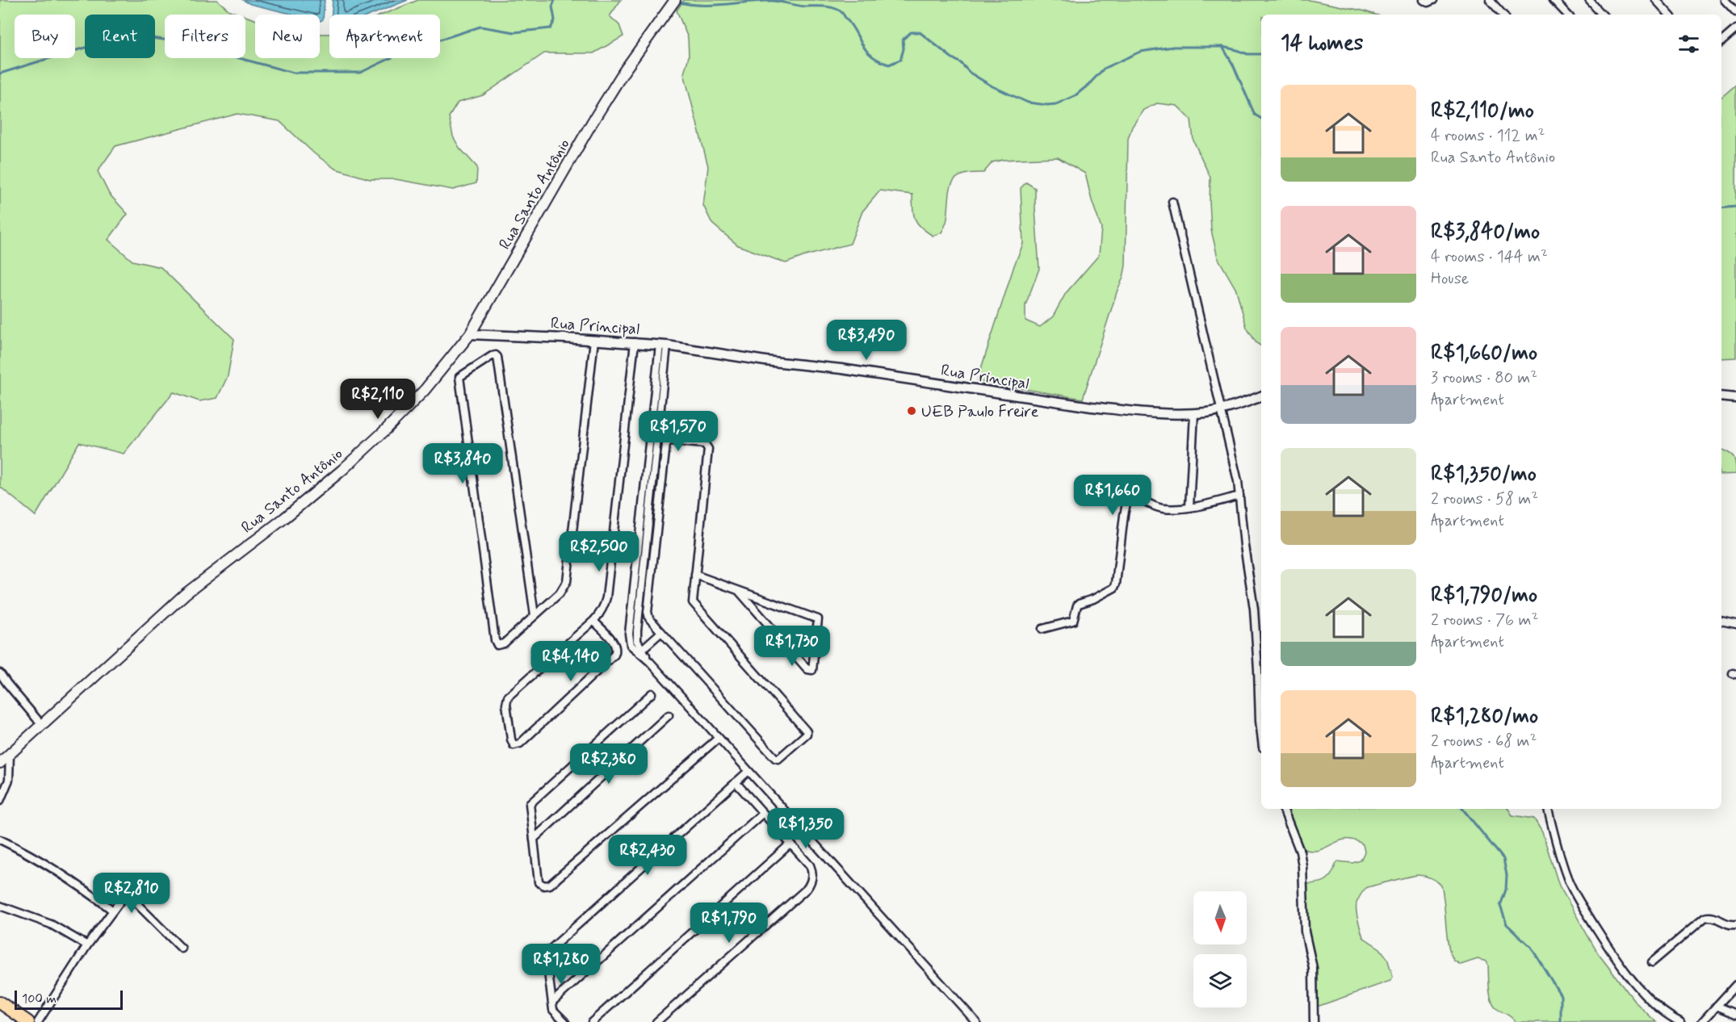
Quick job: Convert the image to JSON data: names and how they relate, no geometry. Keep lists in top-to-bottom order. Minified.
{"streets":{"main road":["Rua Santo Antônio"],"street":["Rua Principal"]},"crossings":[["Rua Santo Antônio","Rua Principal"]],"places":["UEB Paulo Freire"],"scale_bar":"100 m","north":"bottom","page":{"chip":["Buy","Rent","Filters","New","Apartment"],"heading":"14 homes","list":[{"name":"R$2,110/mo","note":"4 rooms · 112 m² · Rua Santo Antônio"},{"name":"R$3,840/mo","note":"4 rooms · 144 m² · House"},{"name":"R$1,660/mo","note":"3 rooms · 80 m² · Apartment"},{"name":"R$1,350/mo","note":"2 rooms · 58 m² · Apartment"},{"name":"R$1,790/mo","note":"2 rooms · 76 m² · Apartment"},{"name":"R$1,280/mo","note":"2 rooms · 68 m² · Apartment"}],"price":["R$3,490","R$2,110","R$1,570","R$3,840","R$1,660","R$2,500","R$1,730","R$4,140","R$2,380","R$1,350","R$2,430","R$2,810","R$1,790","R$1,280"],"scale":"100 m"}}
